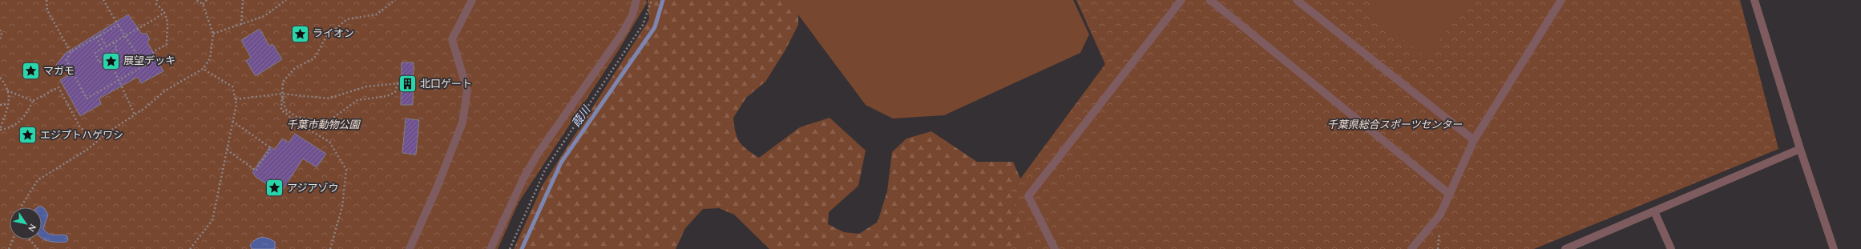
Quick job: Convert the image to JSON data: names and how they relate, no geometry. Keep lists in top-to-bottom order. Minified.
{"water":["葭川"],"parks":["千葉市動物公園","千葉県総合スポーツセンター"],"places":{"place":["ライオン","展望デッキ","マガモ","エジプトハゲワシ","アジアゾウ"],"building":["北口ゲート"]},"north":"bottom right"}
